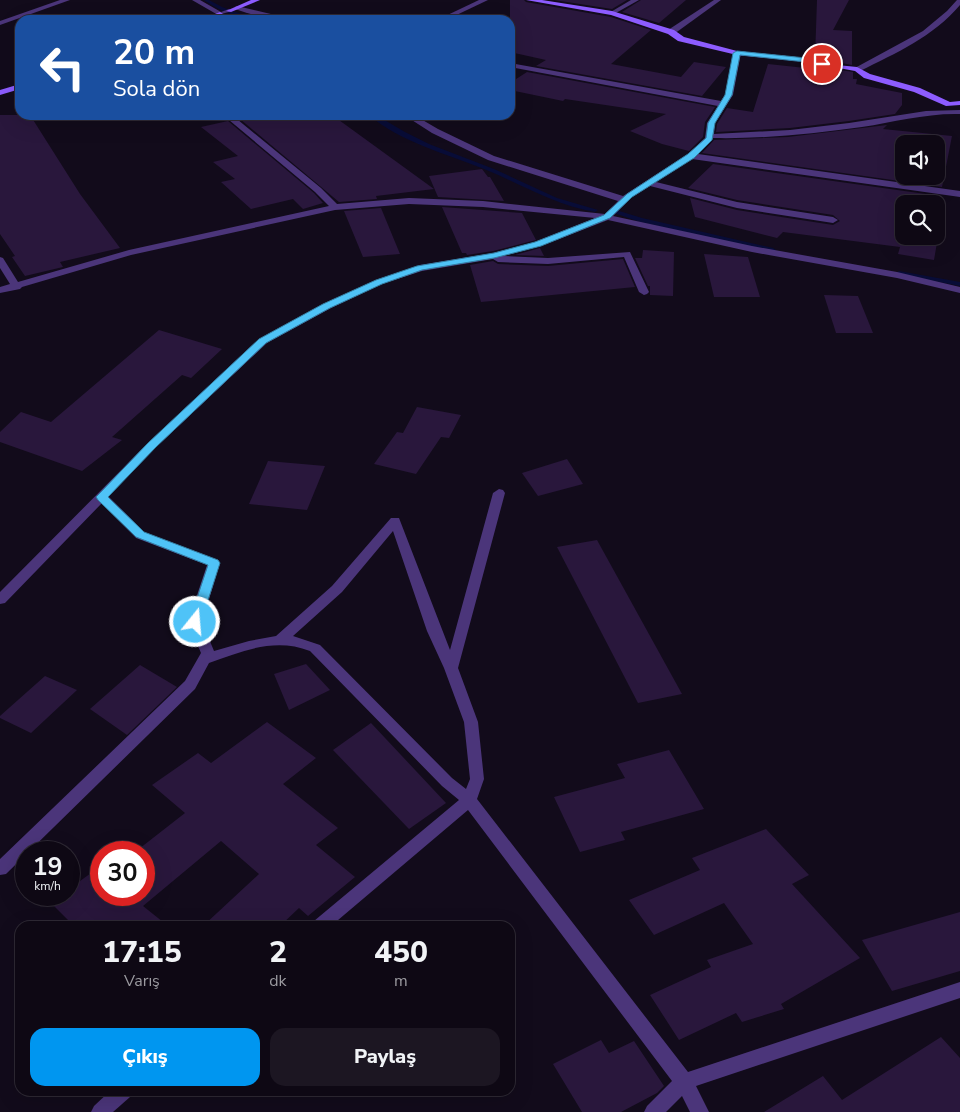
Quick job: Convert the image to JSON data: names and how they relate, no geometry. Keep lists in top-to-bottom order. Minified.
{"page":{"turn":["20 m","Sola dön"],"speed":"19 km/h","limit":"30","eta":["17:15","Varış","2","dk","450","m"],"buttons":["Çıkış","Paylaş"]}}
